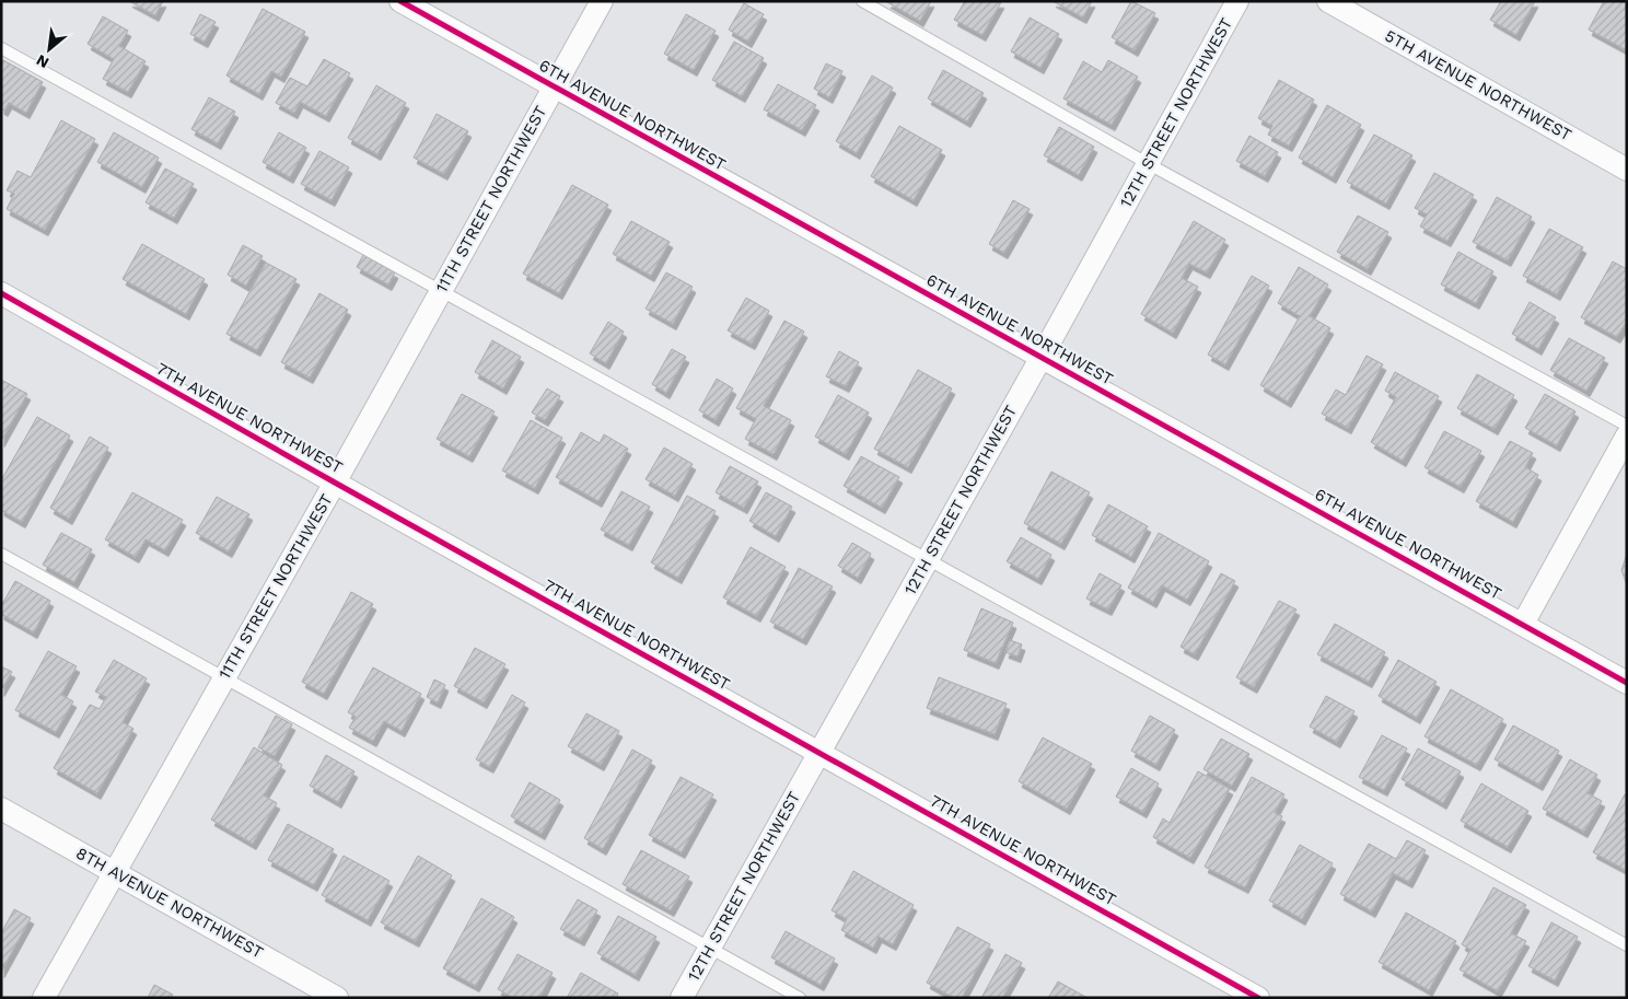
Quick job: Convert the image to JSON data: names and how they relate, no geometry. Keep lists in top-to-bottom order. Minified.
{"streets":{"street":["5TH AVENUE NORTHWEST","12TH STREET NORTHWEST","6TH AVENUE NORTHWEST","11TH STREET NORTHWEST","7TH AVENUE NORTHWEST","8TH AVENUE NORTHWEST"]},"crossings":[["12TH STREET NORTHWEST","6TH AVENUE NORTHWEST"],["12TH STREET NORTHWEST","7TH AVENUE NORTHWEST"],["6TH AVENUE NORTHWEST","11TH STREET NORTHWEST"],["11TH STREET NORTHWEST","7TH AVENUE NORTHWEST"],["11TH STREET NORTHWEST","8TH AVENUE NORTHWEST"]],"north":"bottom left"}
